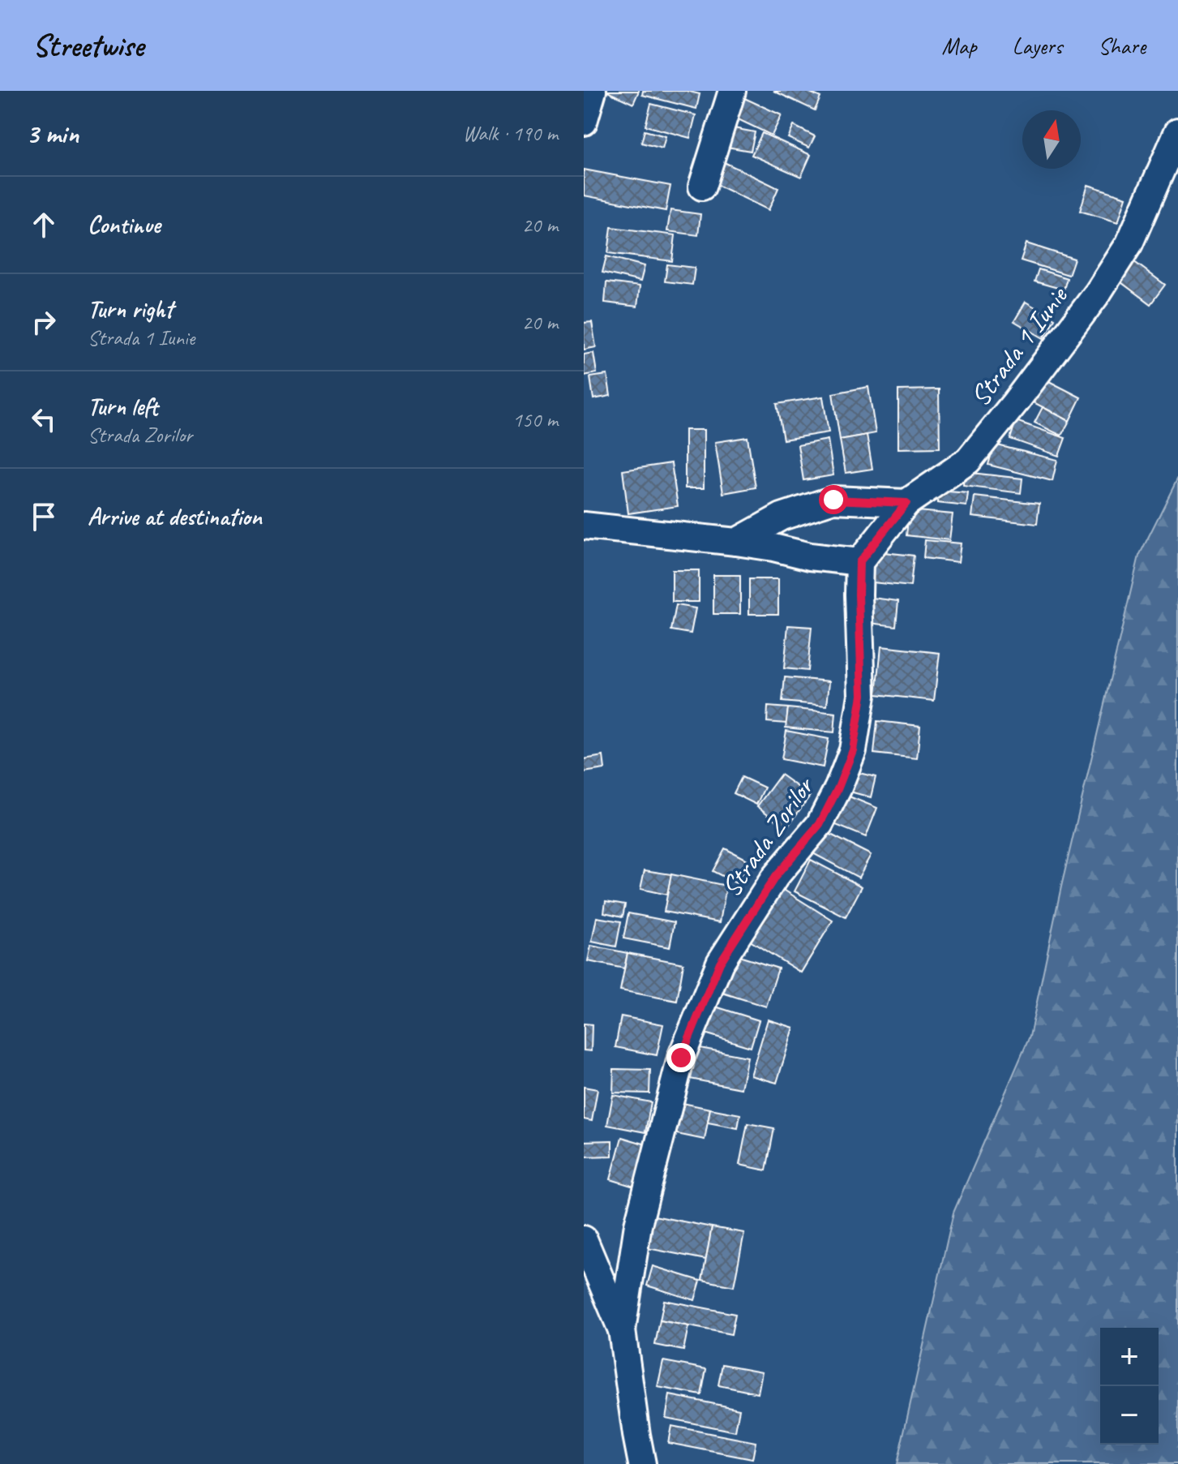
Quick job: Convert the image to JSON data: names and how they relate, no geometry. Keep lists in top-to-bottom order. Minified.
{"streets":{"street":["Strada 1 Iunie","Strada Zorilor"]},"crossings":[["Strada 1 Iunie","Strada Zorilor"]],"north":"top","page":{"header":"Streetwise","nav":["Map","Layers","Share"],"heading":["3 min","Walk · 190 m"],"list":[["Continue","20 m"],["Turn right","Strada 1 Iunie","20 m"],["Turn left","Strada Zorilor","150 m"],"Arrive at destination"],"map_buttons":["+","−"]}}
